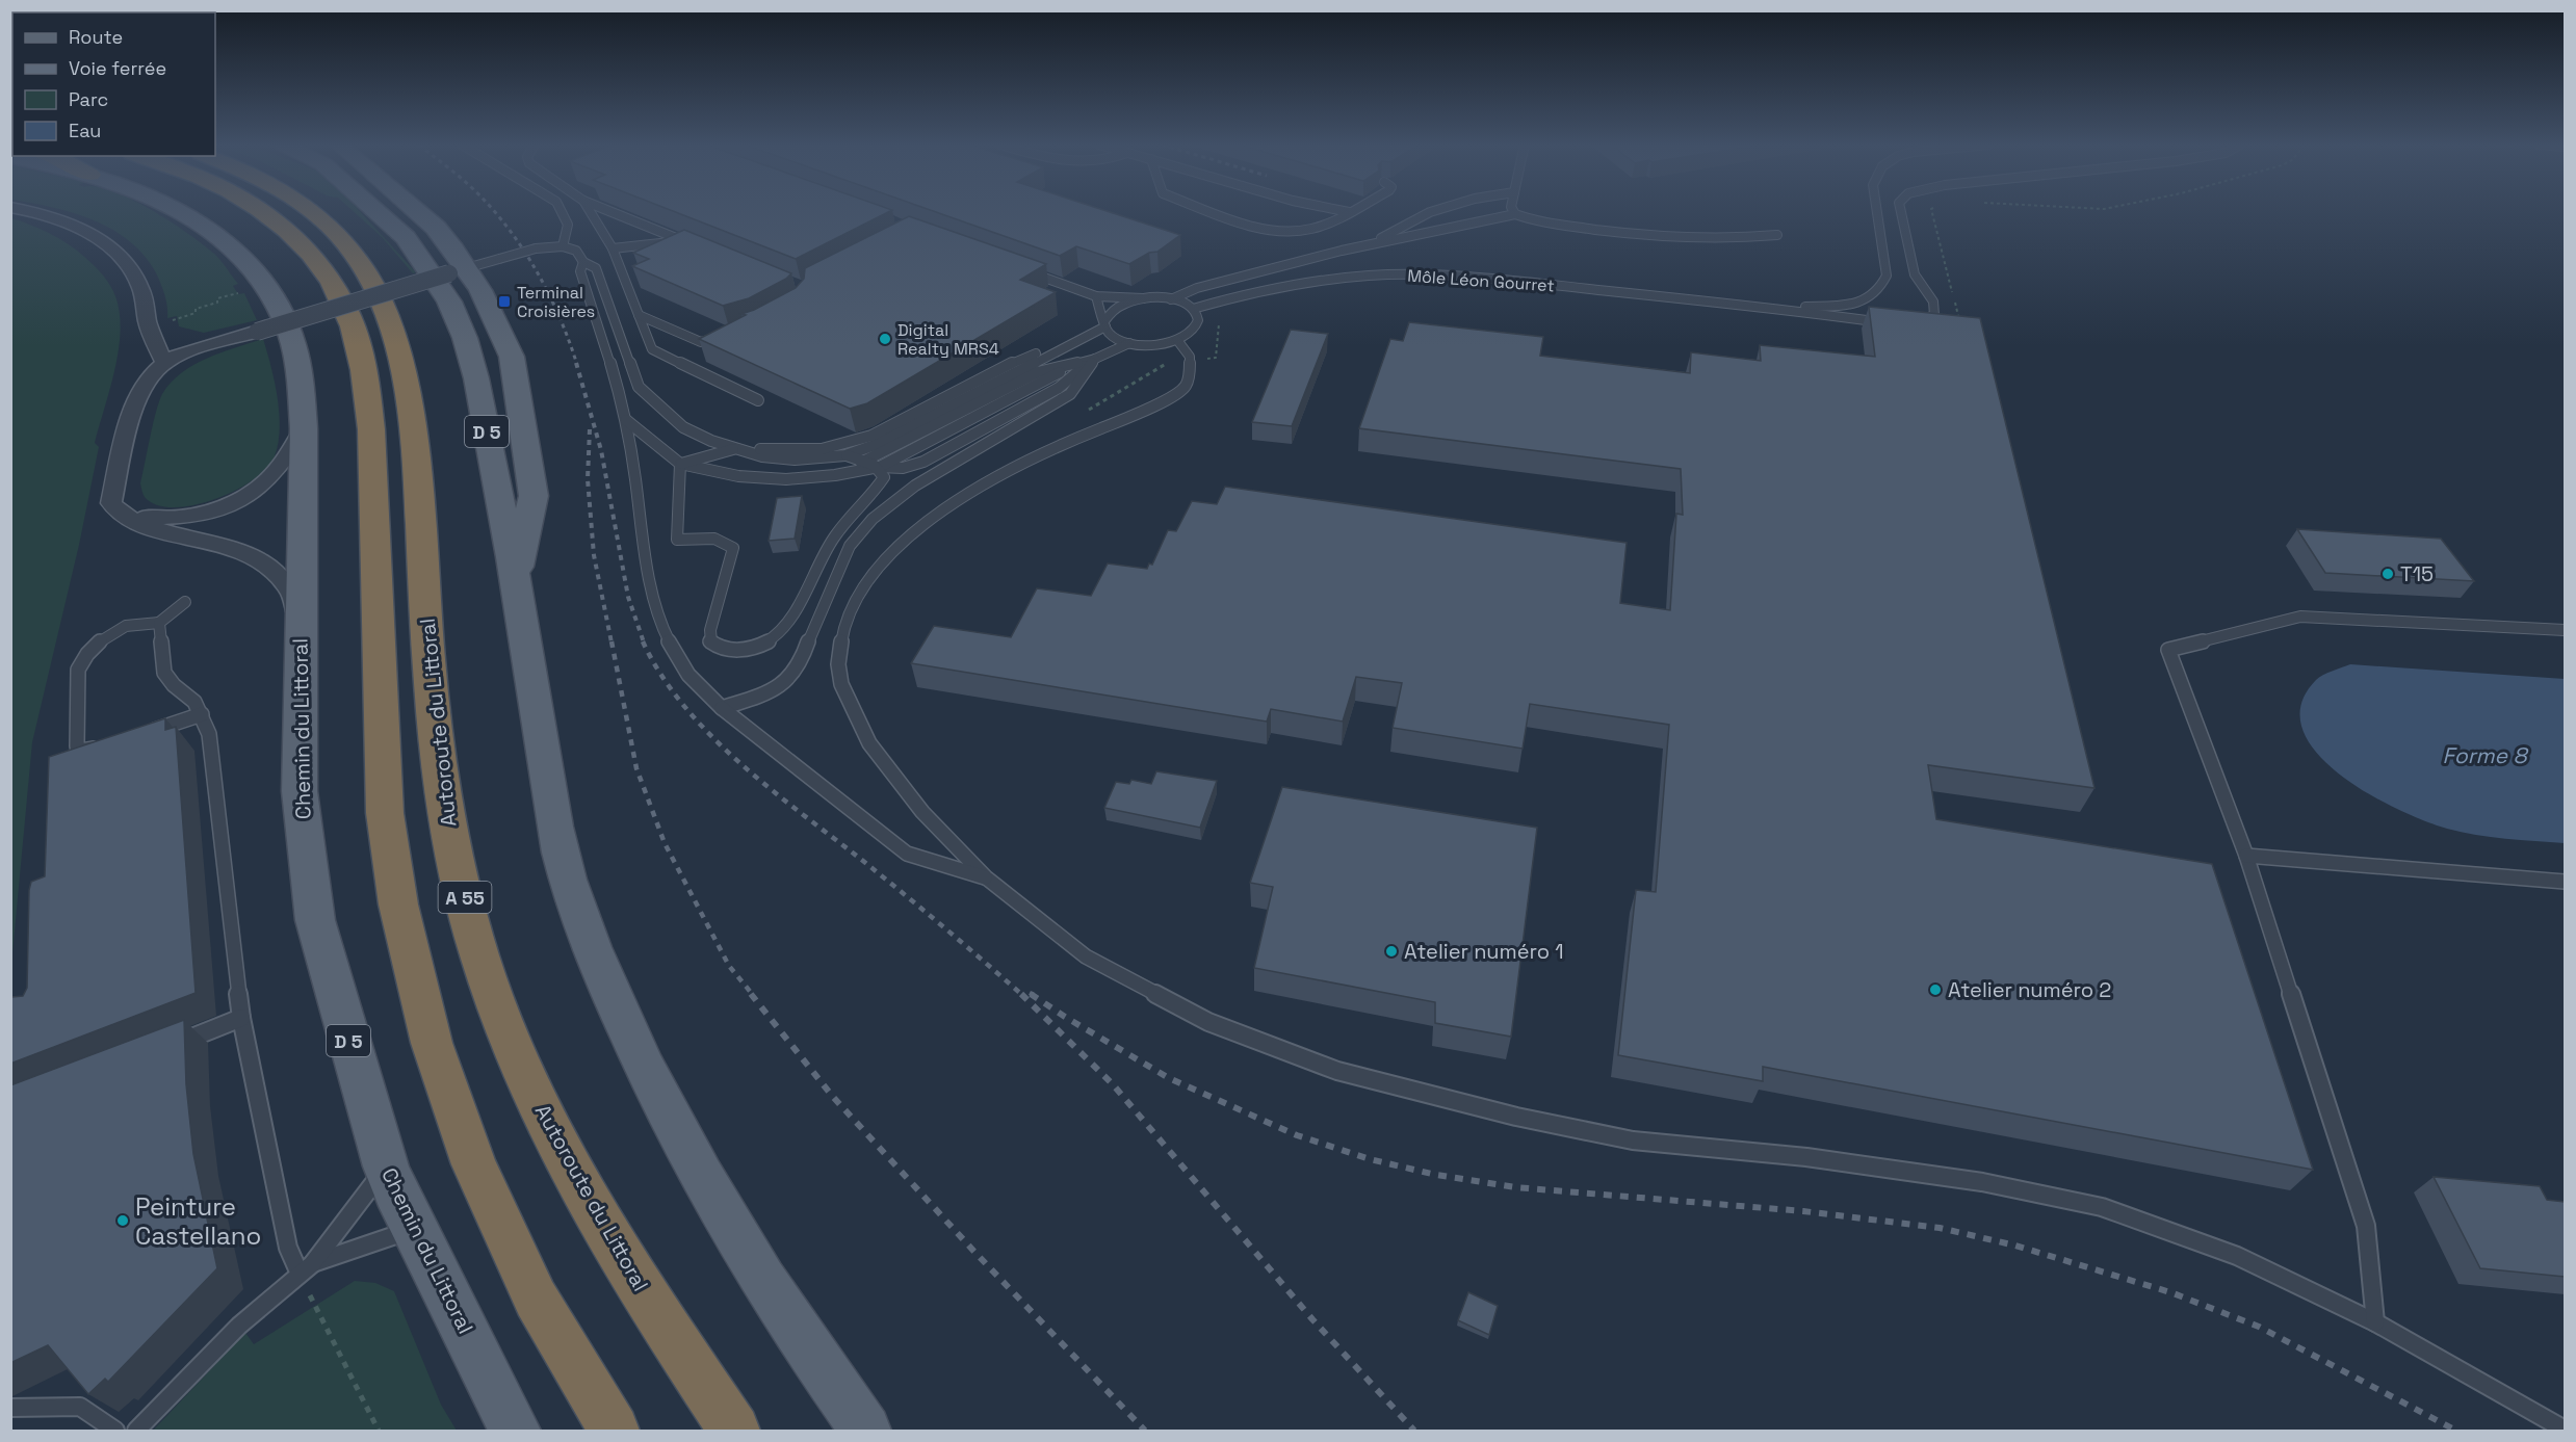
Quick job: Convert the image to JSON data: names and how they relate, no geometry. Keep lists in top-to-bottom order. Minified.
{"streets":{"highway":["Autoroute du Littoral","A 55"],"main road":["D 5","Chemin du Littoral"],"lane":["Môle Léon Gourret"]},"water":["Forme 8"],"places":{"transit":["Terminal Croisières"],"other":["Digital Realty MRS4","T15","Atelier numéro 1","Atelier numéro 2","Peinture Castellano"]},"legend":["Route","Voie ferrée","Parc","Eau"]}
